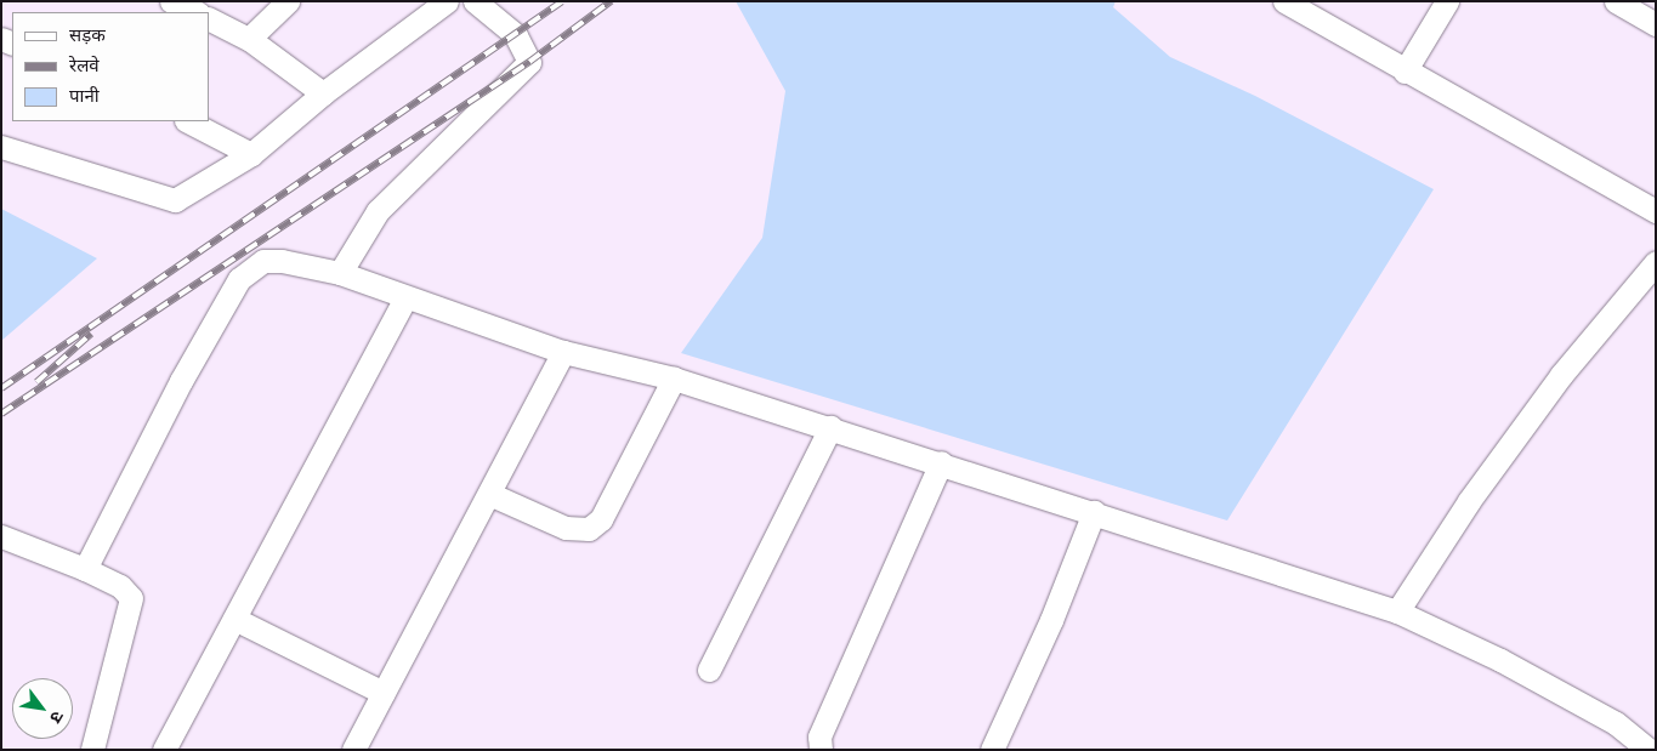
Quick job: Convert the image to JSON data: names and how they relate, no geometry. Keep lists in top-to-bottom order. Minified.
{"legend":["सड़क","रेलवे","पानी"],"north":"bottom right"}
